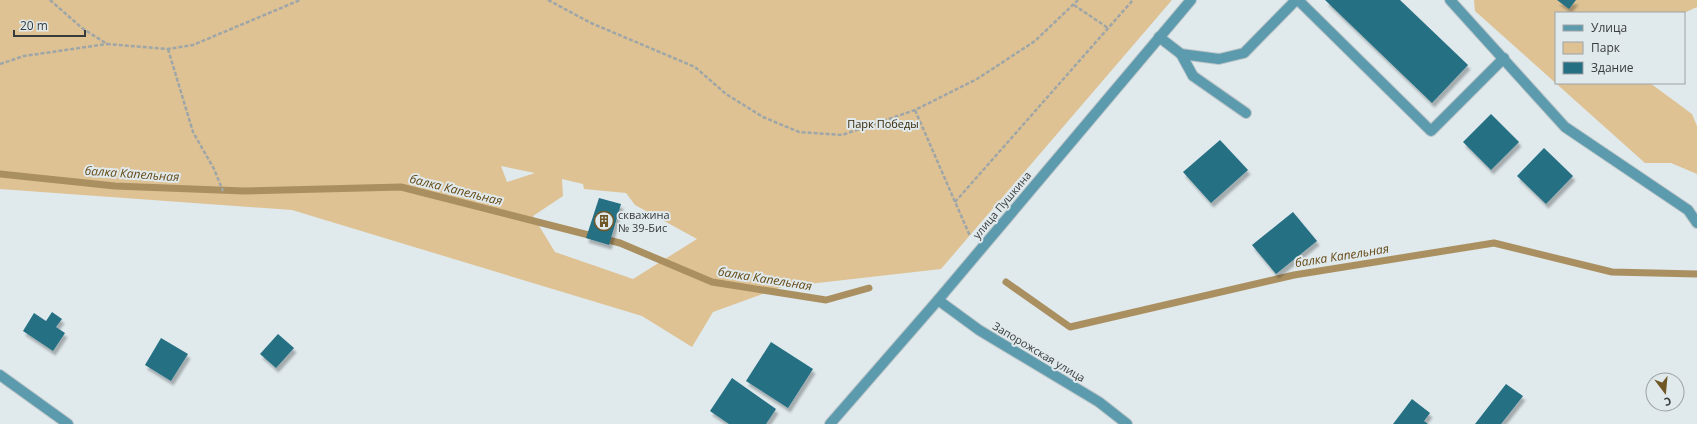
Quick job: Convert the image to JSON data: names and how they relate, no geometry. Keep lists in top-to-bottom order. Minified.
{"streets":{"street":["улица Пушкина","Запорожская улица"]},"crossings":[["улица Пушкина","Запорожская улица"]],"water":["балка Капельная"],"parks":["Парк Победы"],"places":{"building":["скважина № 39-Бис"]},"legend":["Улица","Парк","Здание"],"scale_bar":"20 m","north":"bottom"}
